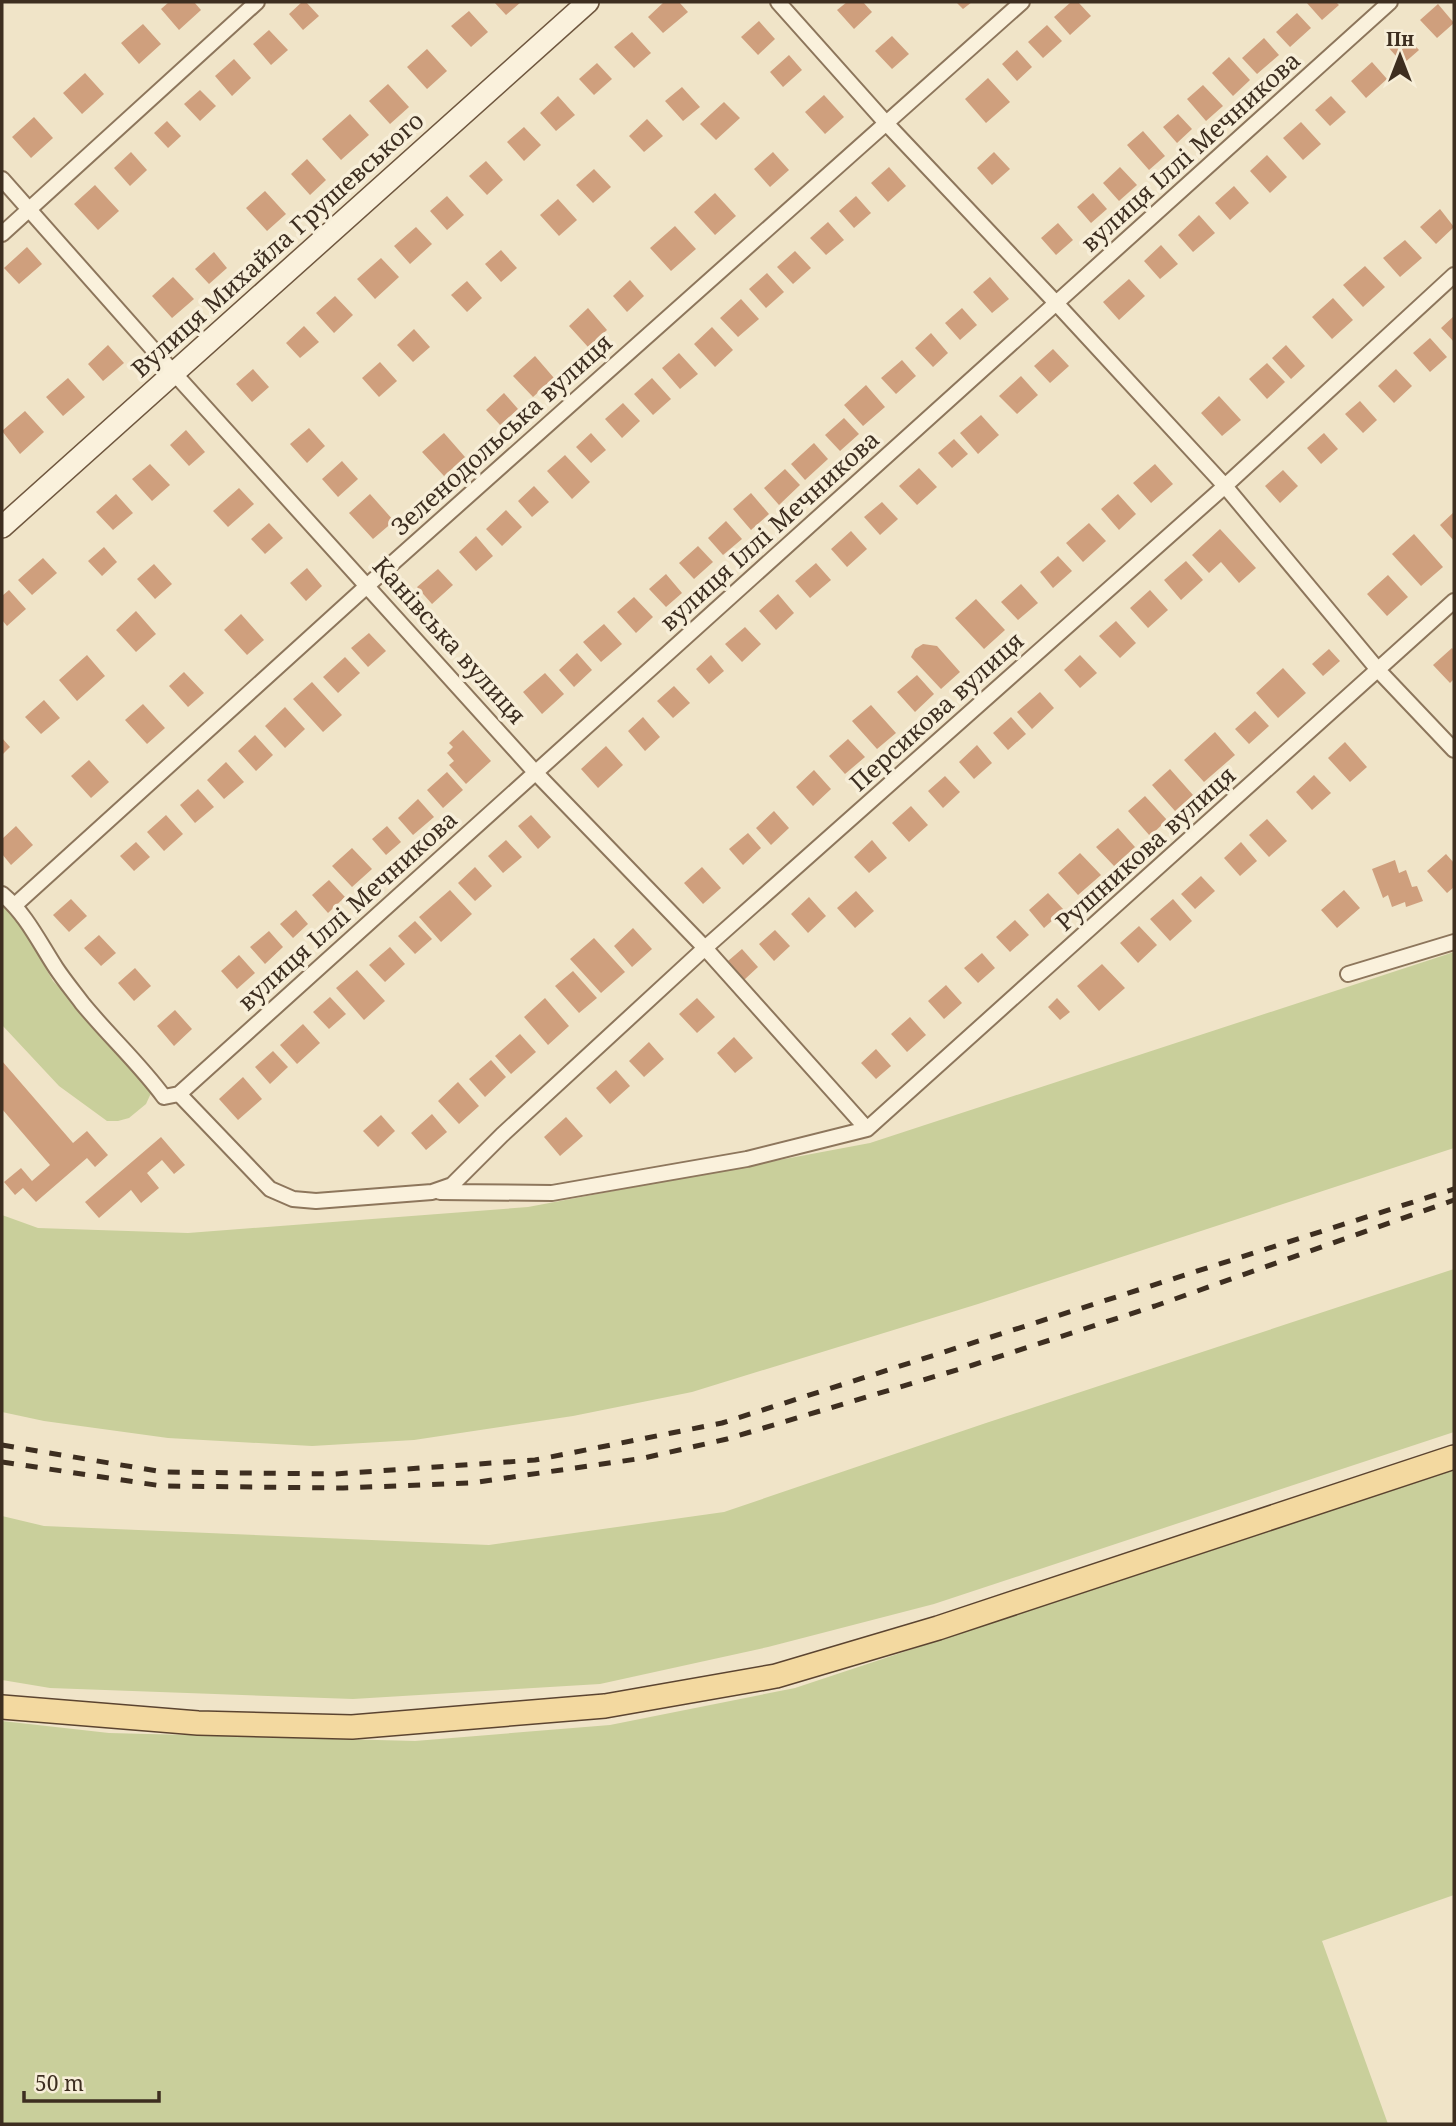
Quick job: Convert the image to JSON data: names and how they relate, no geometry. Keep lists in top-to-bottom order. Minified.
{"streets":{"street":["вулиця Іллі Мечникова","Вулиця Михайла Грушевського","Зеленодольська вулиця","Канівська вулиця","Персикова вулиця","Рушникова вулиця"]},"crossings":[["вулиця Іллі Мечникова","Канівська вулиця"],["Вулиця Михайла Грушевського","Канівська вулиця"],["Зеленодольська вулиця","Канівська вулиця"],["Канівська вулиця","Персикова вулиця"],["Канівська вулиця","Рушникова вулиця"]],"scale_bar":"50 m","north":"top"}
